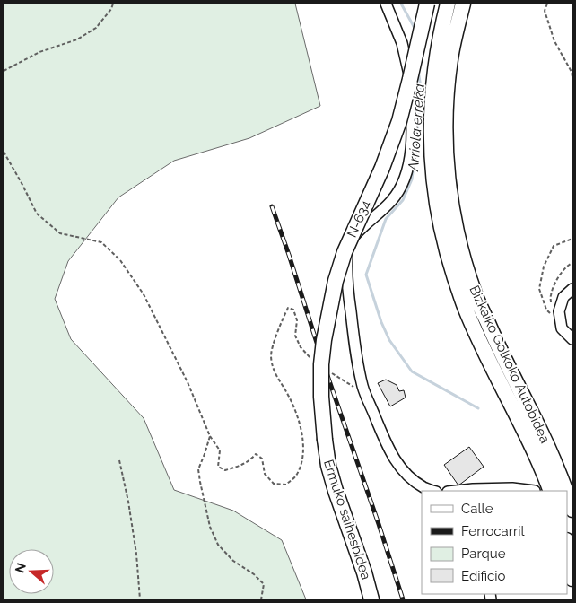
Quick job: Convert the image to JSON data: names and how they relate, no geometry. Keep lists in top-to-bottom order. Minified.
{"streets":{"highway":["N-634","Bizkaiko Golkoko Autobidea","Ermuko saihesbidea"]},"crossings":[["N-634","Ermuko saihesbidea"]],"water":["Arriola erreka"],"legend":["Calle","Ferrocarril","Parque","Edificio"],"north":"left"}
